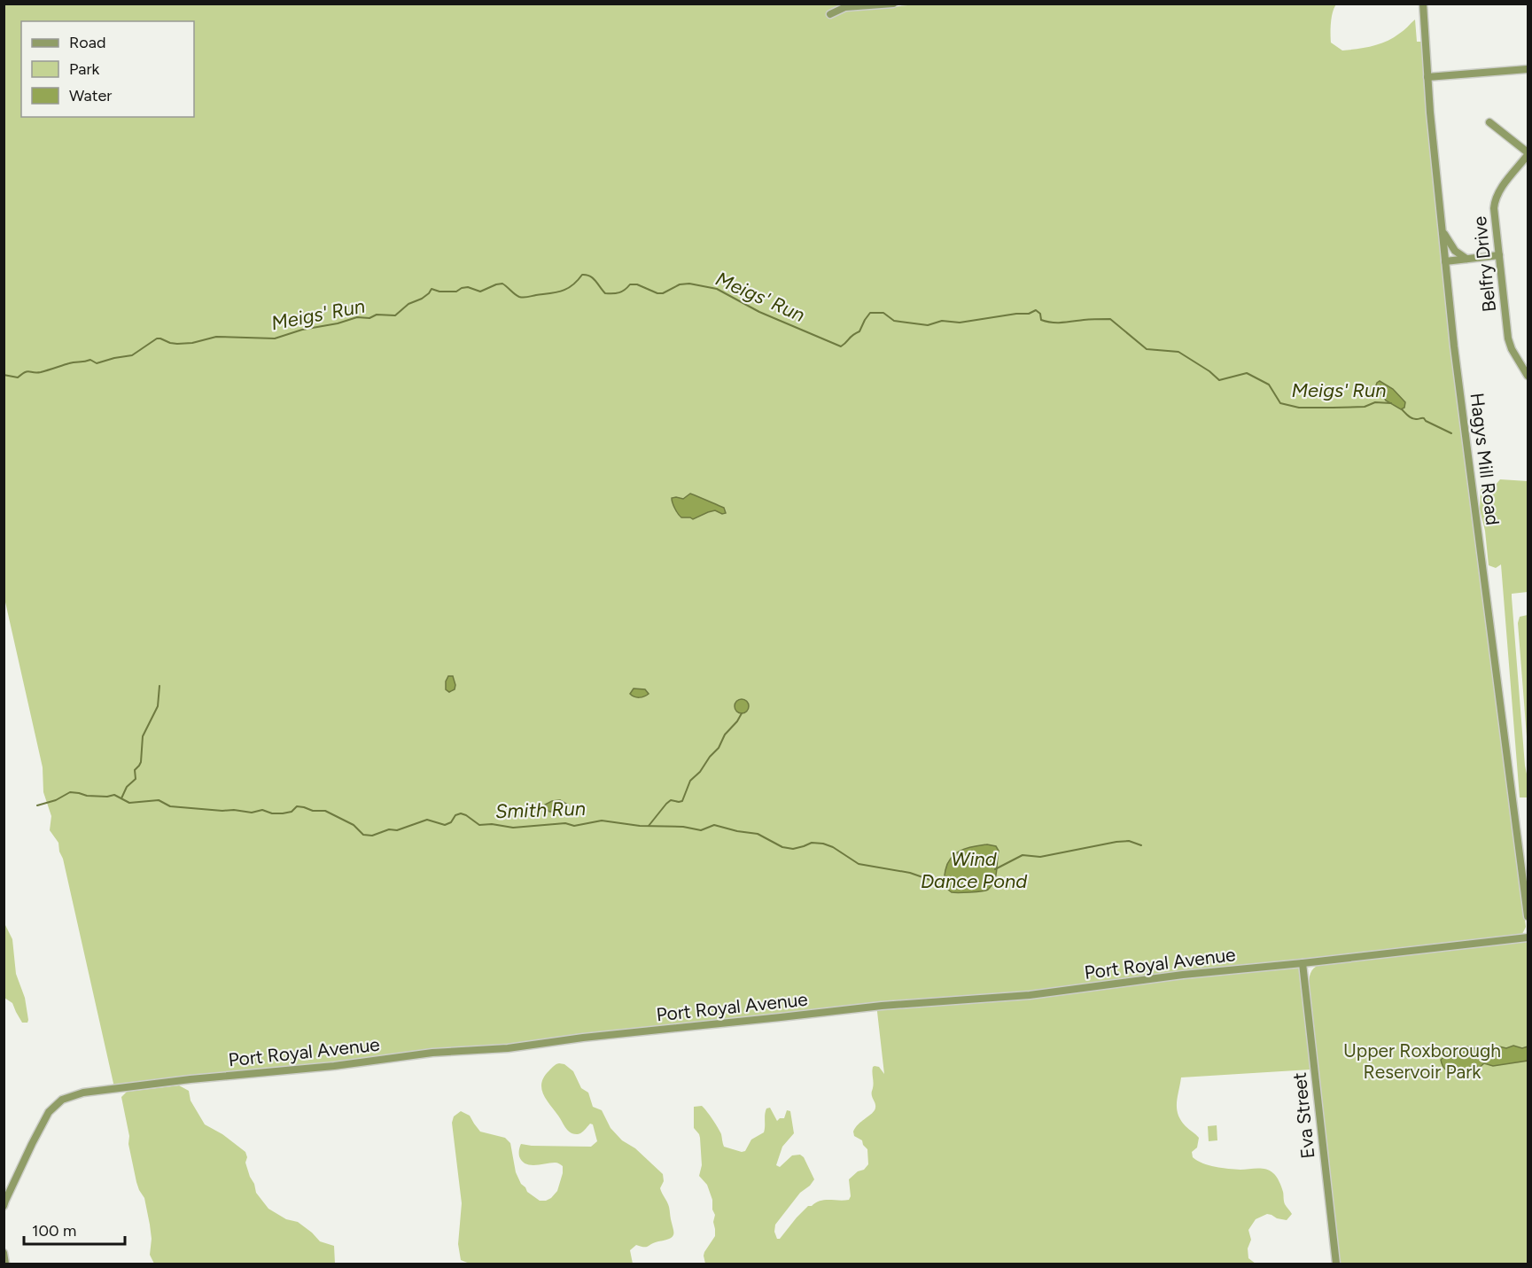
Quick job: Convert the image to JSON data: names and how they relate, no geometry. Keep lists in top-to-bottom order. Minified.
{"streets":{"street":["Belfry Drive","Hagys Mill Road","Port Royal Avenue","Eva Street"]},"crossings":[["Port Royal Avenue","Eva Street"]],"water":["Meigs' Run","Smith Run","Wind Dance Pond"],"parks":["Upper Roxborough Reservoir Park"],"legend":["Road","Park","Water"],"scale_bar":"100 m"}
